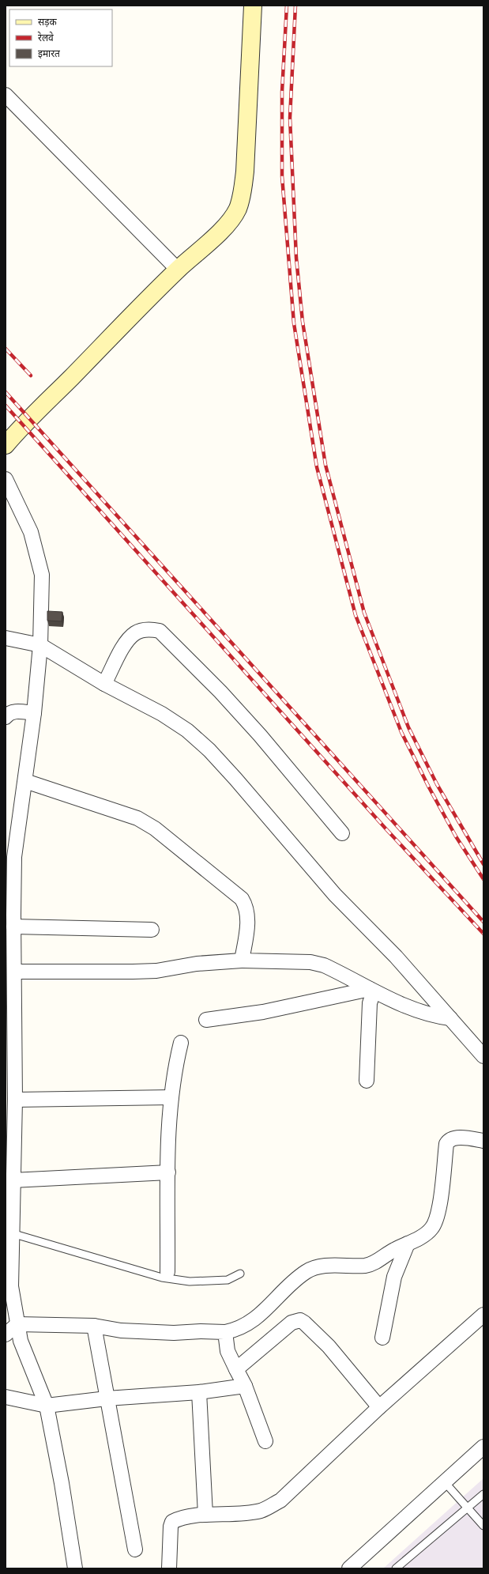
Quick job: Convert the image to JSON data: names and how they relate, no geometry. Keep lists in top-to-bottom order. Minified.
{"legend":["सड़क","रेलवे","इमारत"]}
